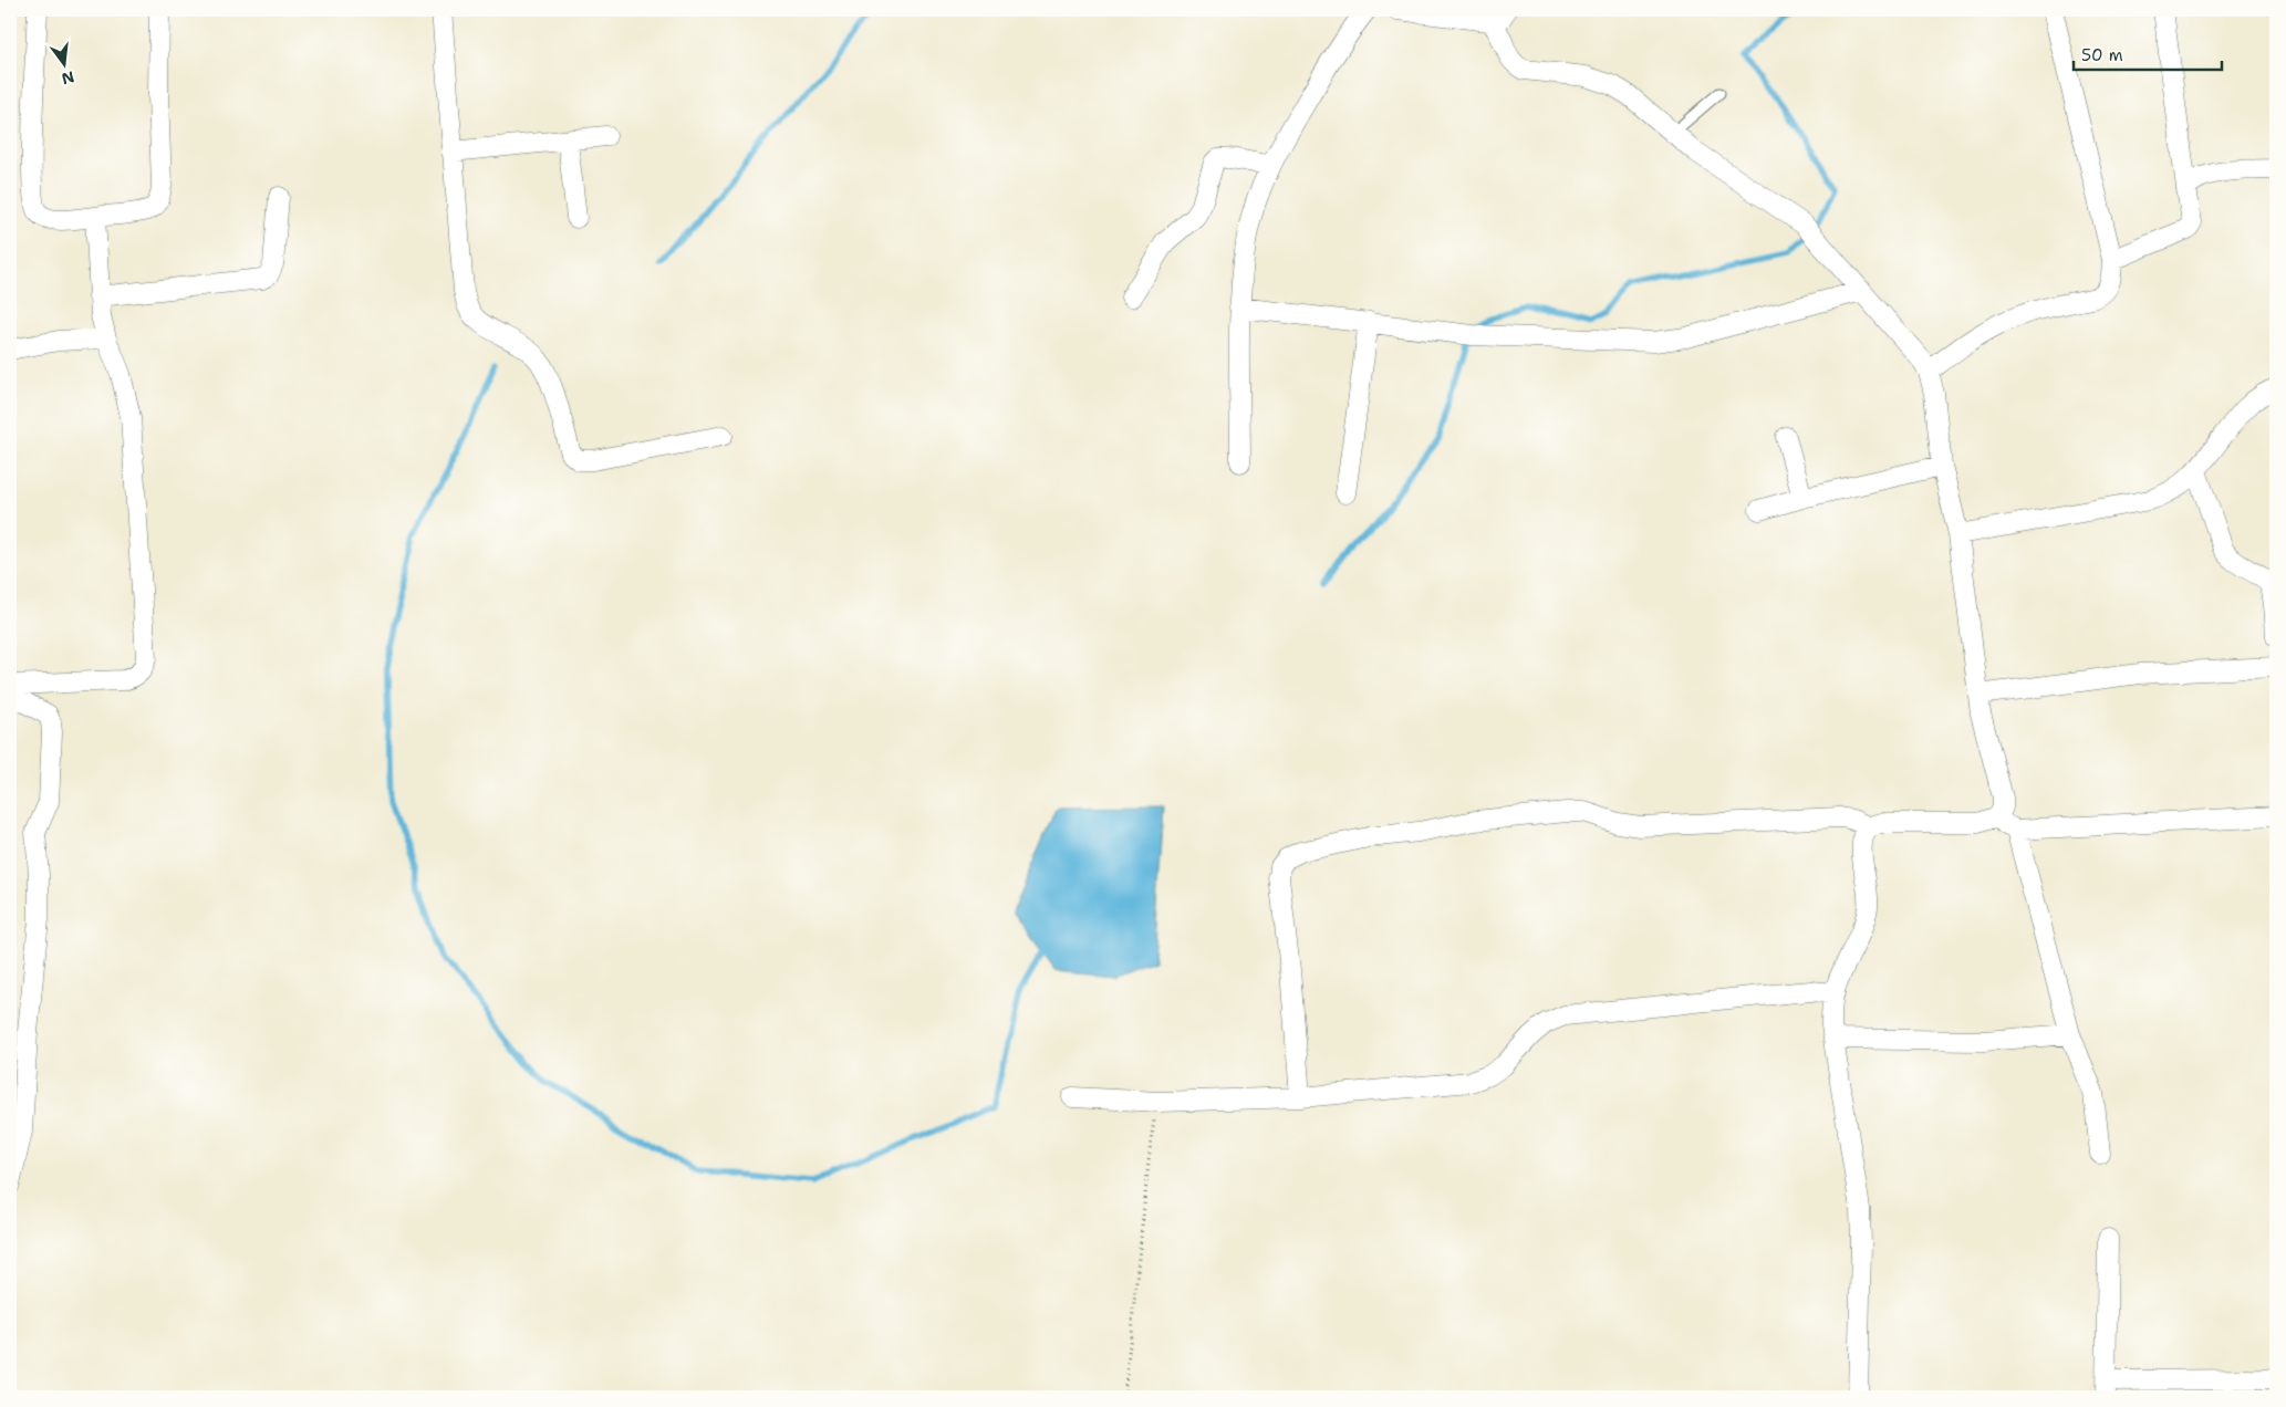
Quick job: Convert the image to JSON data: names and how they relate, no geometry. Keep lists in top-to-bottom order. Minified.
{"scale_bar":"50 m","north":"bottom"}
